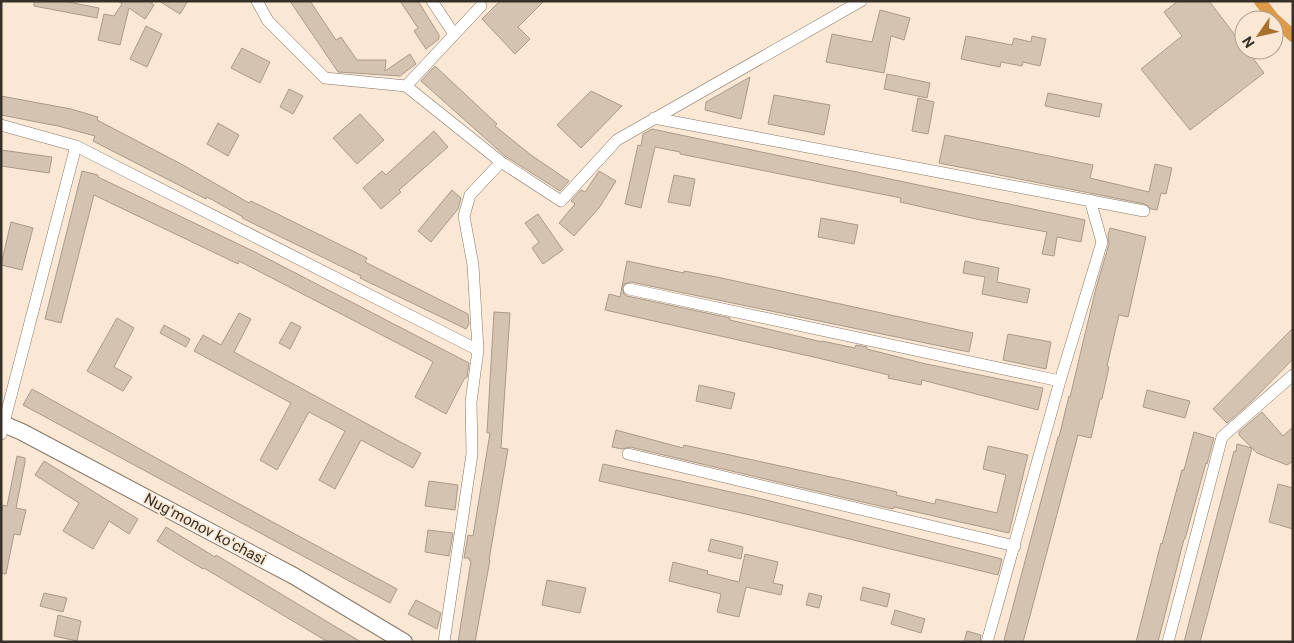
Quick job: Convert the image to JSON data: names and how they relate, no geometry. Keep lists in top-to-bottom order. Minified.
{"streets":{"main road":["Nugʻmonov koʻchasi"]},"north":"bottom left"}
